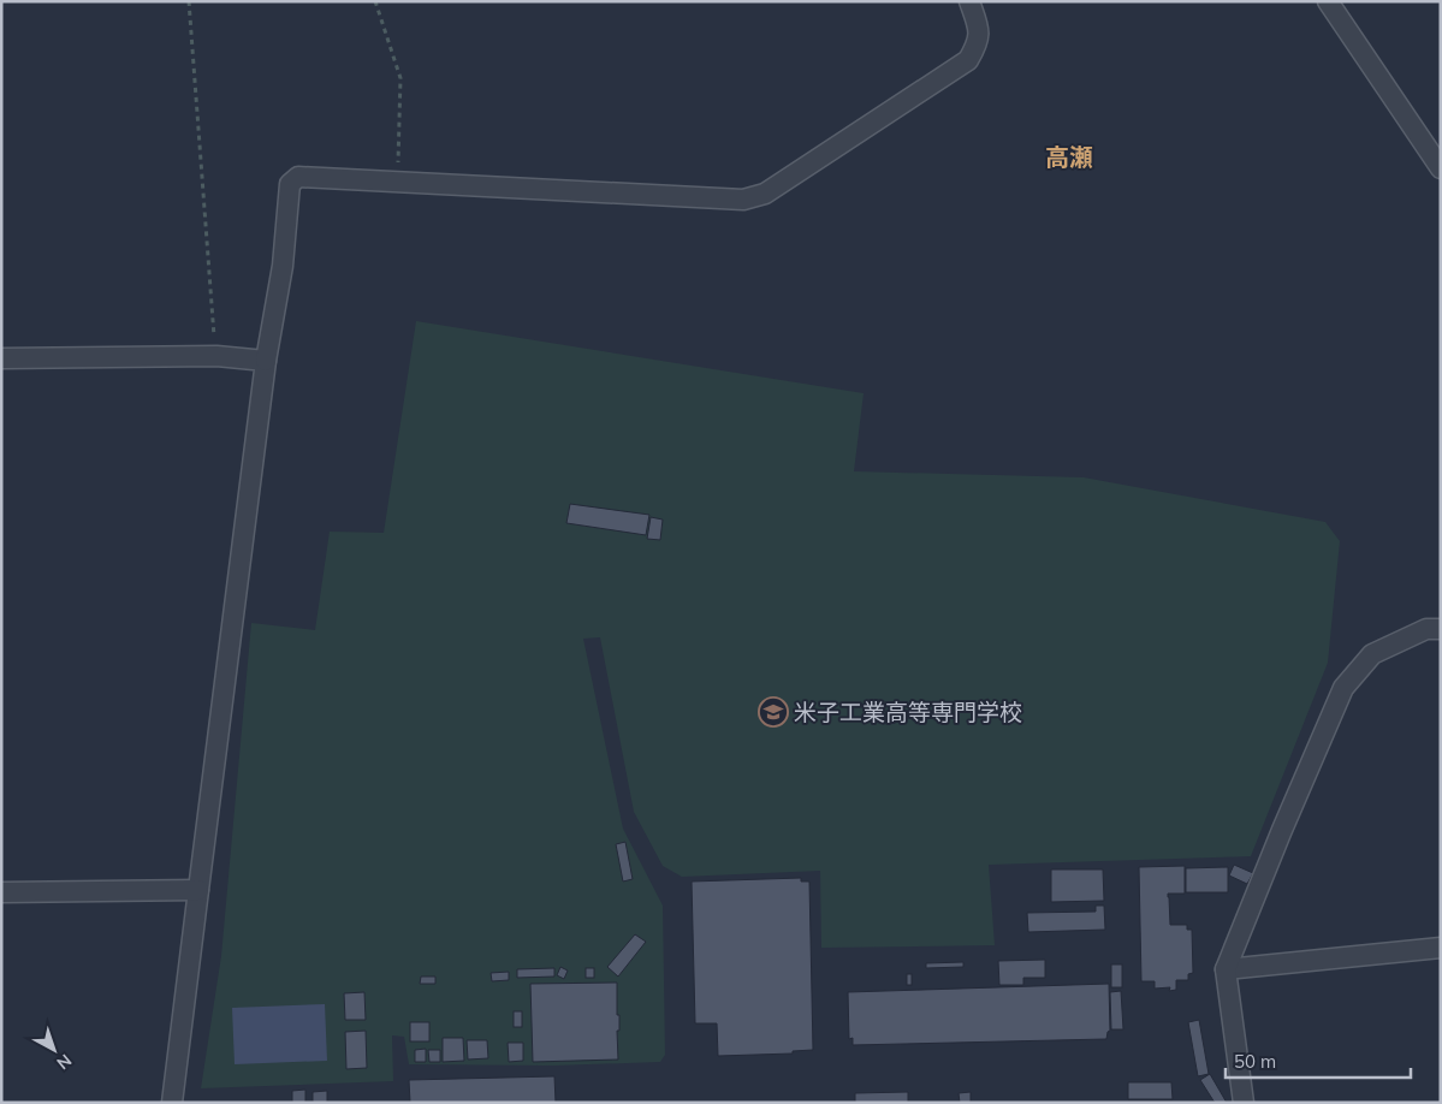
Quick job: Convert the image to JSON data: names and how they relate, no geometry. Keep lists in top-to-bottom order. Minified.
{"districts":["高瀬"],"places":{"school or university":["米子工業高等専門学校"]},"scale_bar":"50 m","north":"bottom right"}
